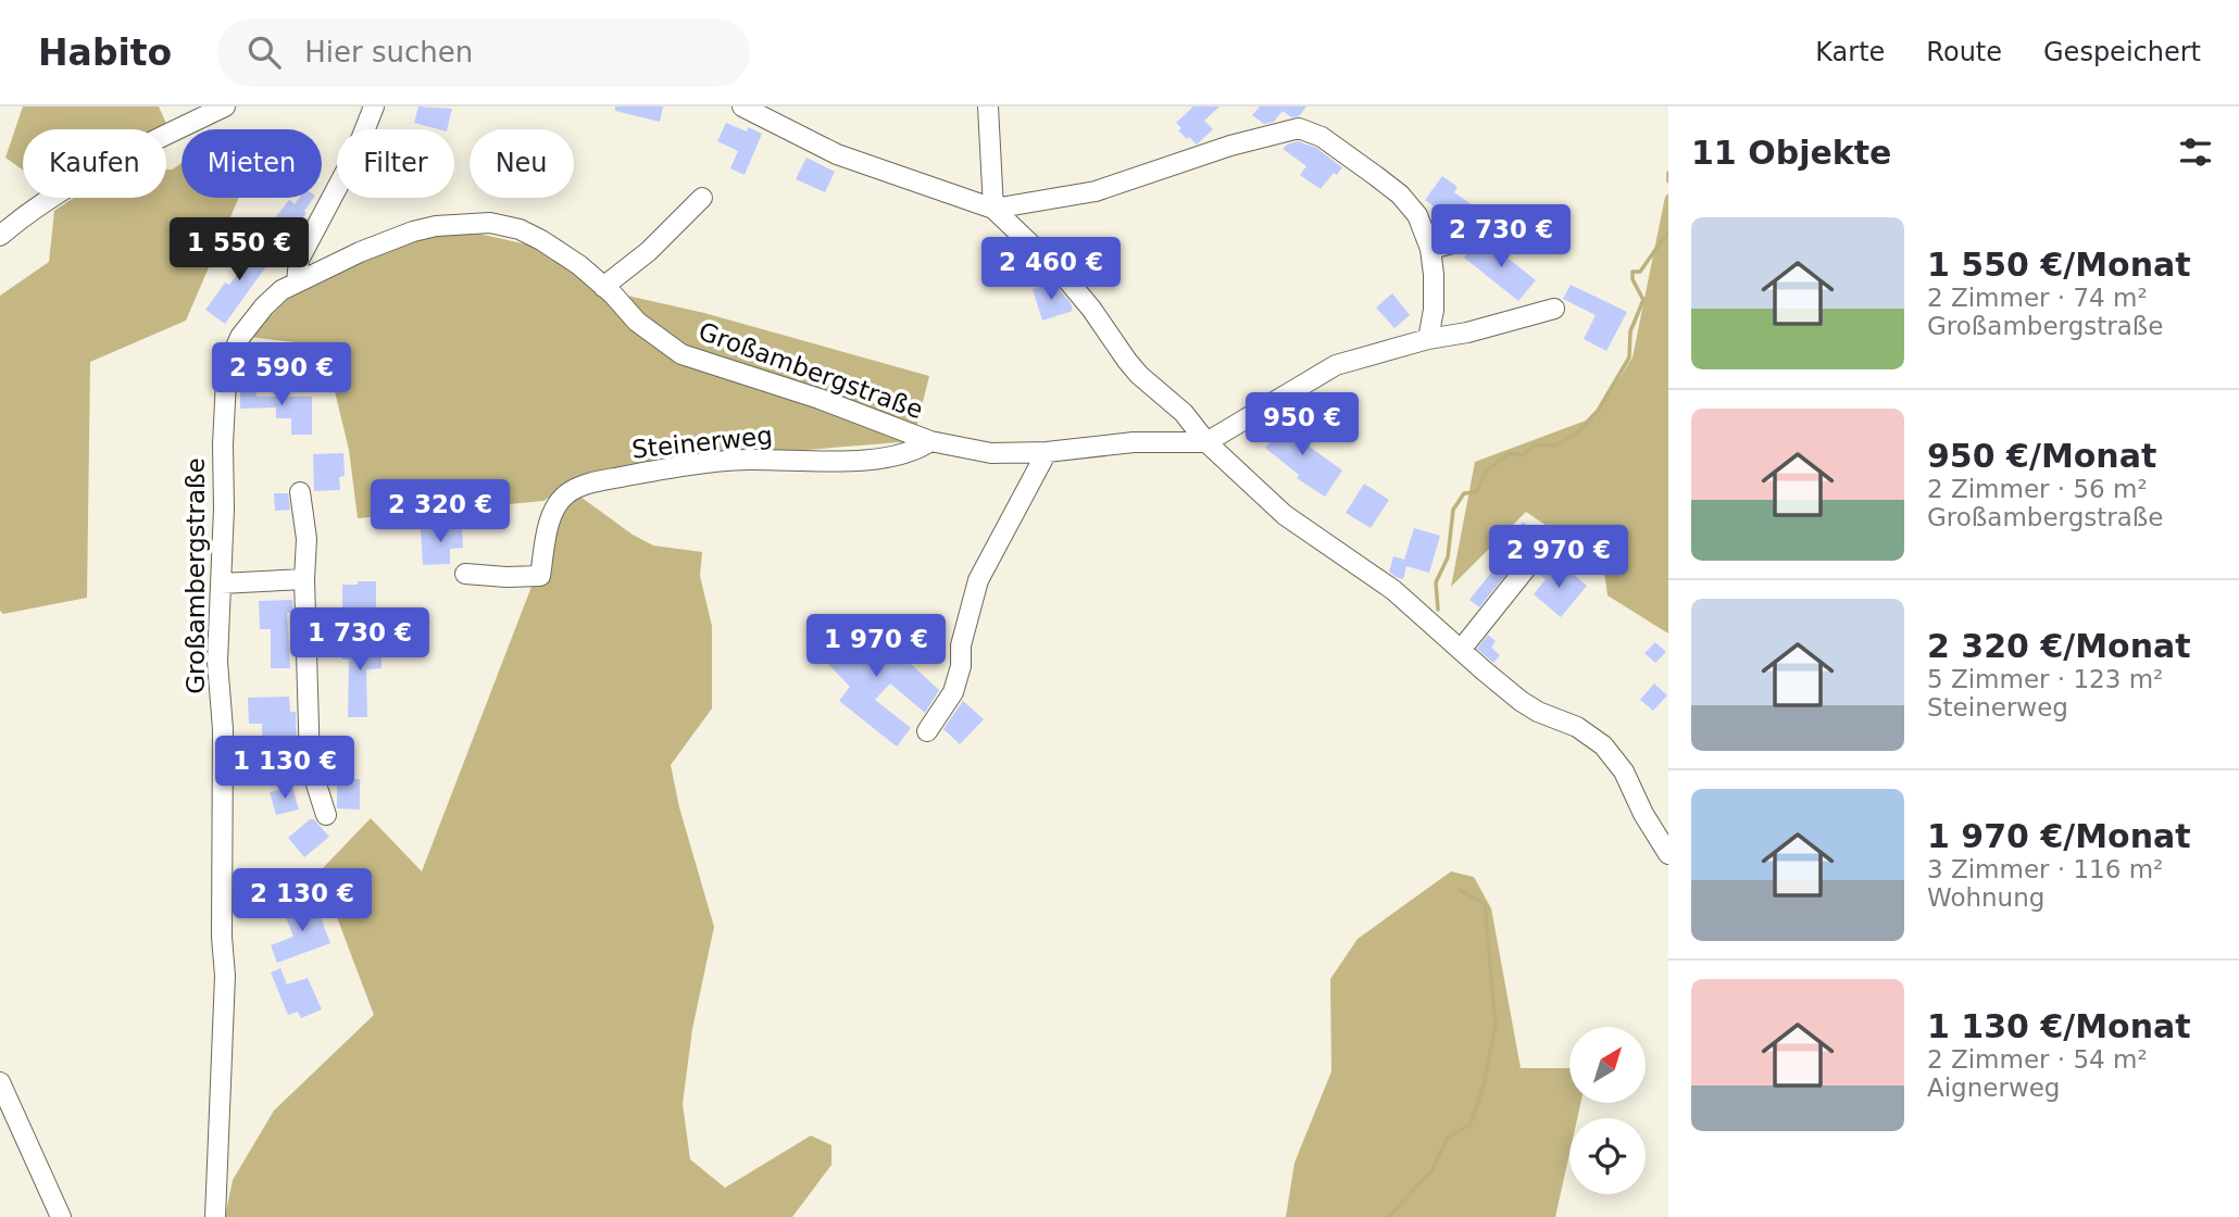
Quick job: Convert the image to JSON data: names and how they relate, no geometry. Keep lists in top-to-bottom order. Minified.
{"streets":{"street":["Großambergstraße","Steinerweg"]},"crossings":[["Großambergstraße","Steinerweg"]],"north":"top right","page":{"header":"Habito","search":"Hier suchen","nav":["Karte","Route","Gespeichert"],"heading":"11 Objekte","chip":["Kaufen","Mieten","Filter","Neu"],"list":[{"name":"1 550 €/Monat","note":"2 Zimmer · 74 m² · Großambergstraße"},{"name":"950 €/Monat","note":"2 Zimmer · 56 m² · Großambergstraße"},{"name":"2 320 €/Monat","note":"5 Zimmer · 123 m² · Steinerweg"},{"name":"1 970 €/Monat","note":"3 Zimmer · 116 m² · Wohnung"},{"name":"1 130 €/Monat","note":"2 Zimmer · 54 m² · Aignerweg"}],"price":["2 730 €","1 550 €","2 460 €","2 590 €","950 €","2 320 €","2 970 €","1 730 €","1 970 €","1 130 €","2 130 €"]}}
